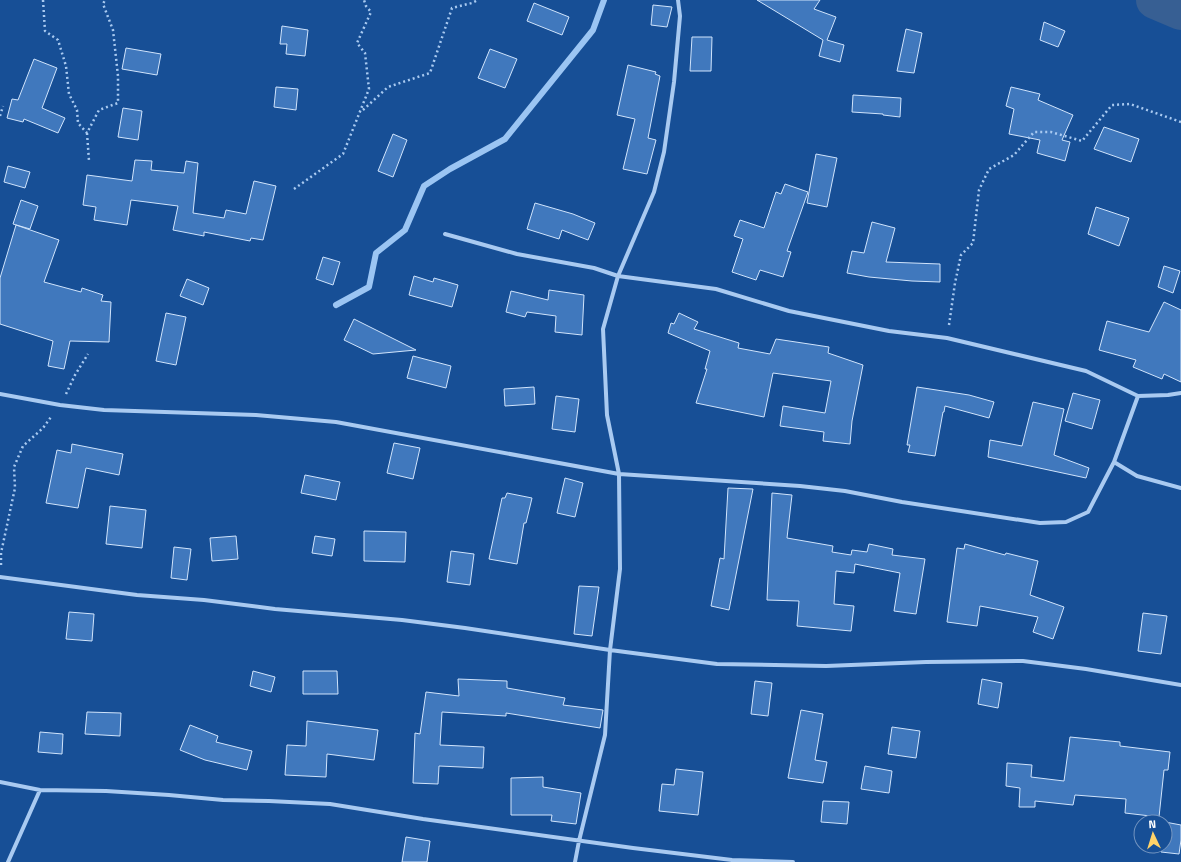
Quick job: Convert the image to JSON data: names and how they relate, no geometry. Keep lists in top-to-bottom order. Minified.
{"north":"top"}
